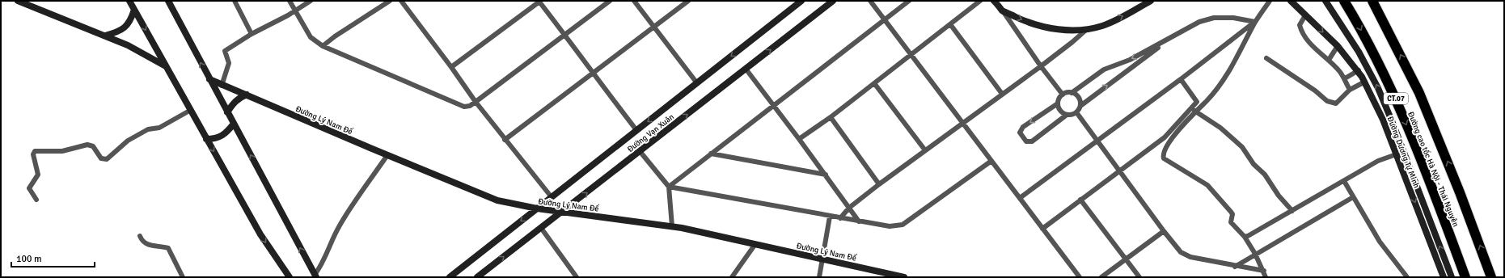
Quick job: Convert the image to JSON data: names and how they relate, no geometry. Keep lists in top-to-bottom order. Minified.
{"streets":{"highway":["CT.07","Đường cao tốc Hà Nội - Thái Nguyên"],"street":["Đường Lý Nam Đế","Đường Vạn Xuân","Đường Dương Tự Minh"]},"crossings":[["Đường Lý Nam Đế","Đường Vạn Xuân"]],"scale_bar":"100 m"}
